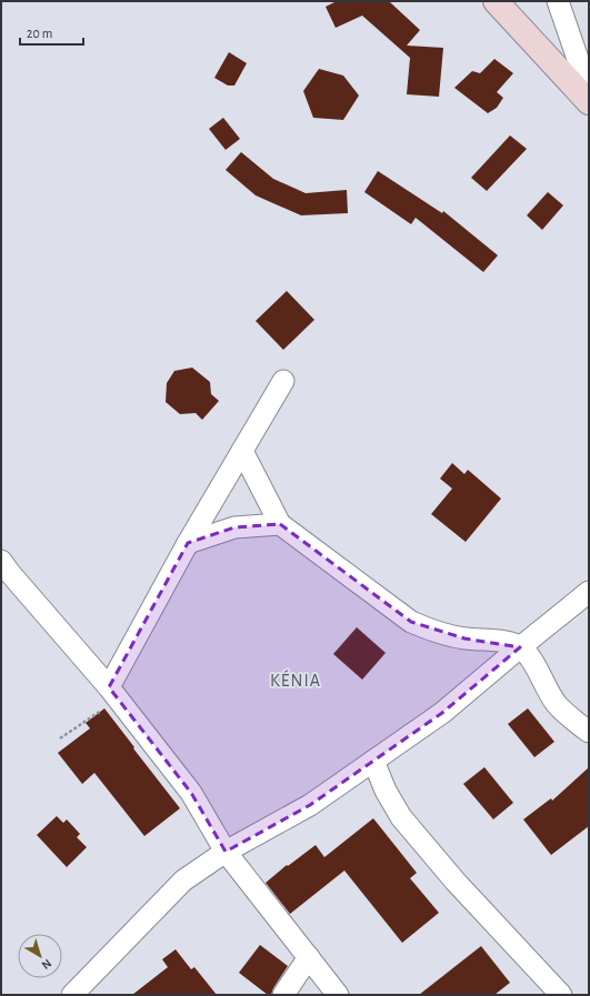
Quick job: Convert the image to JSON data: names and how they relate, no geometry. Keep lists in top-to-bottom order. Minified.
{"districts":["KÉNIA"],"scale_bar":"20 m","north":"bottom right"}
